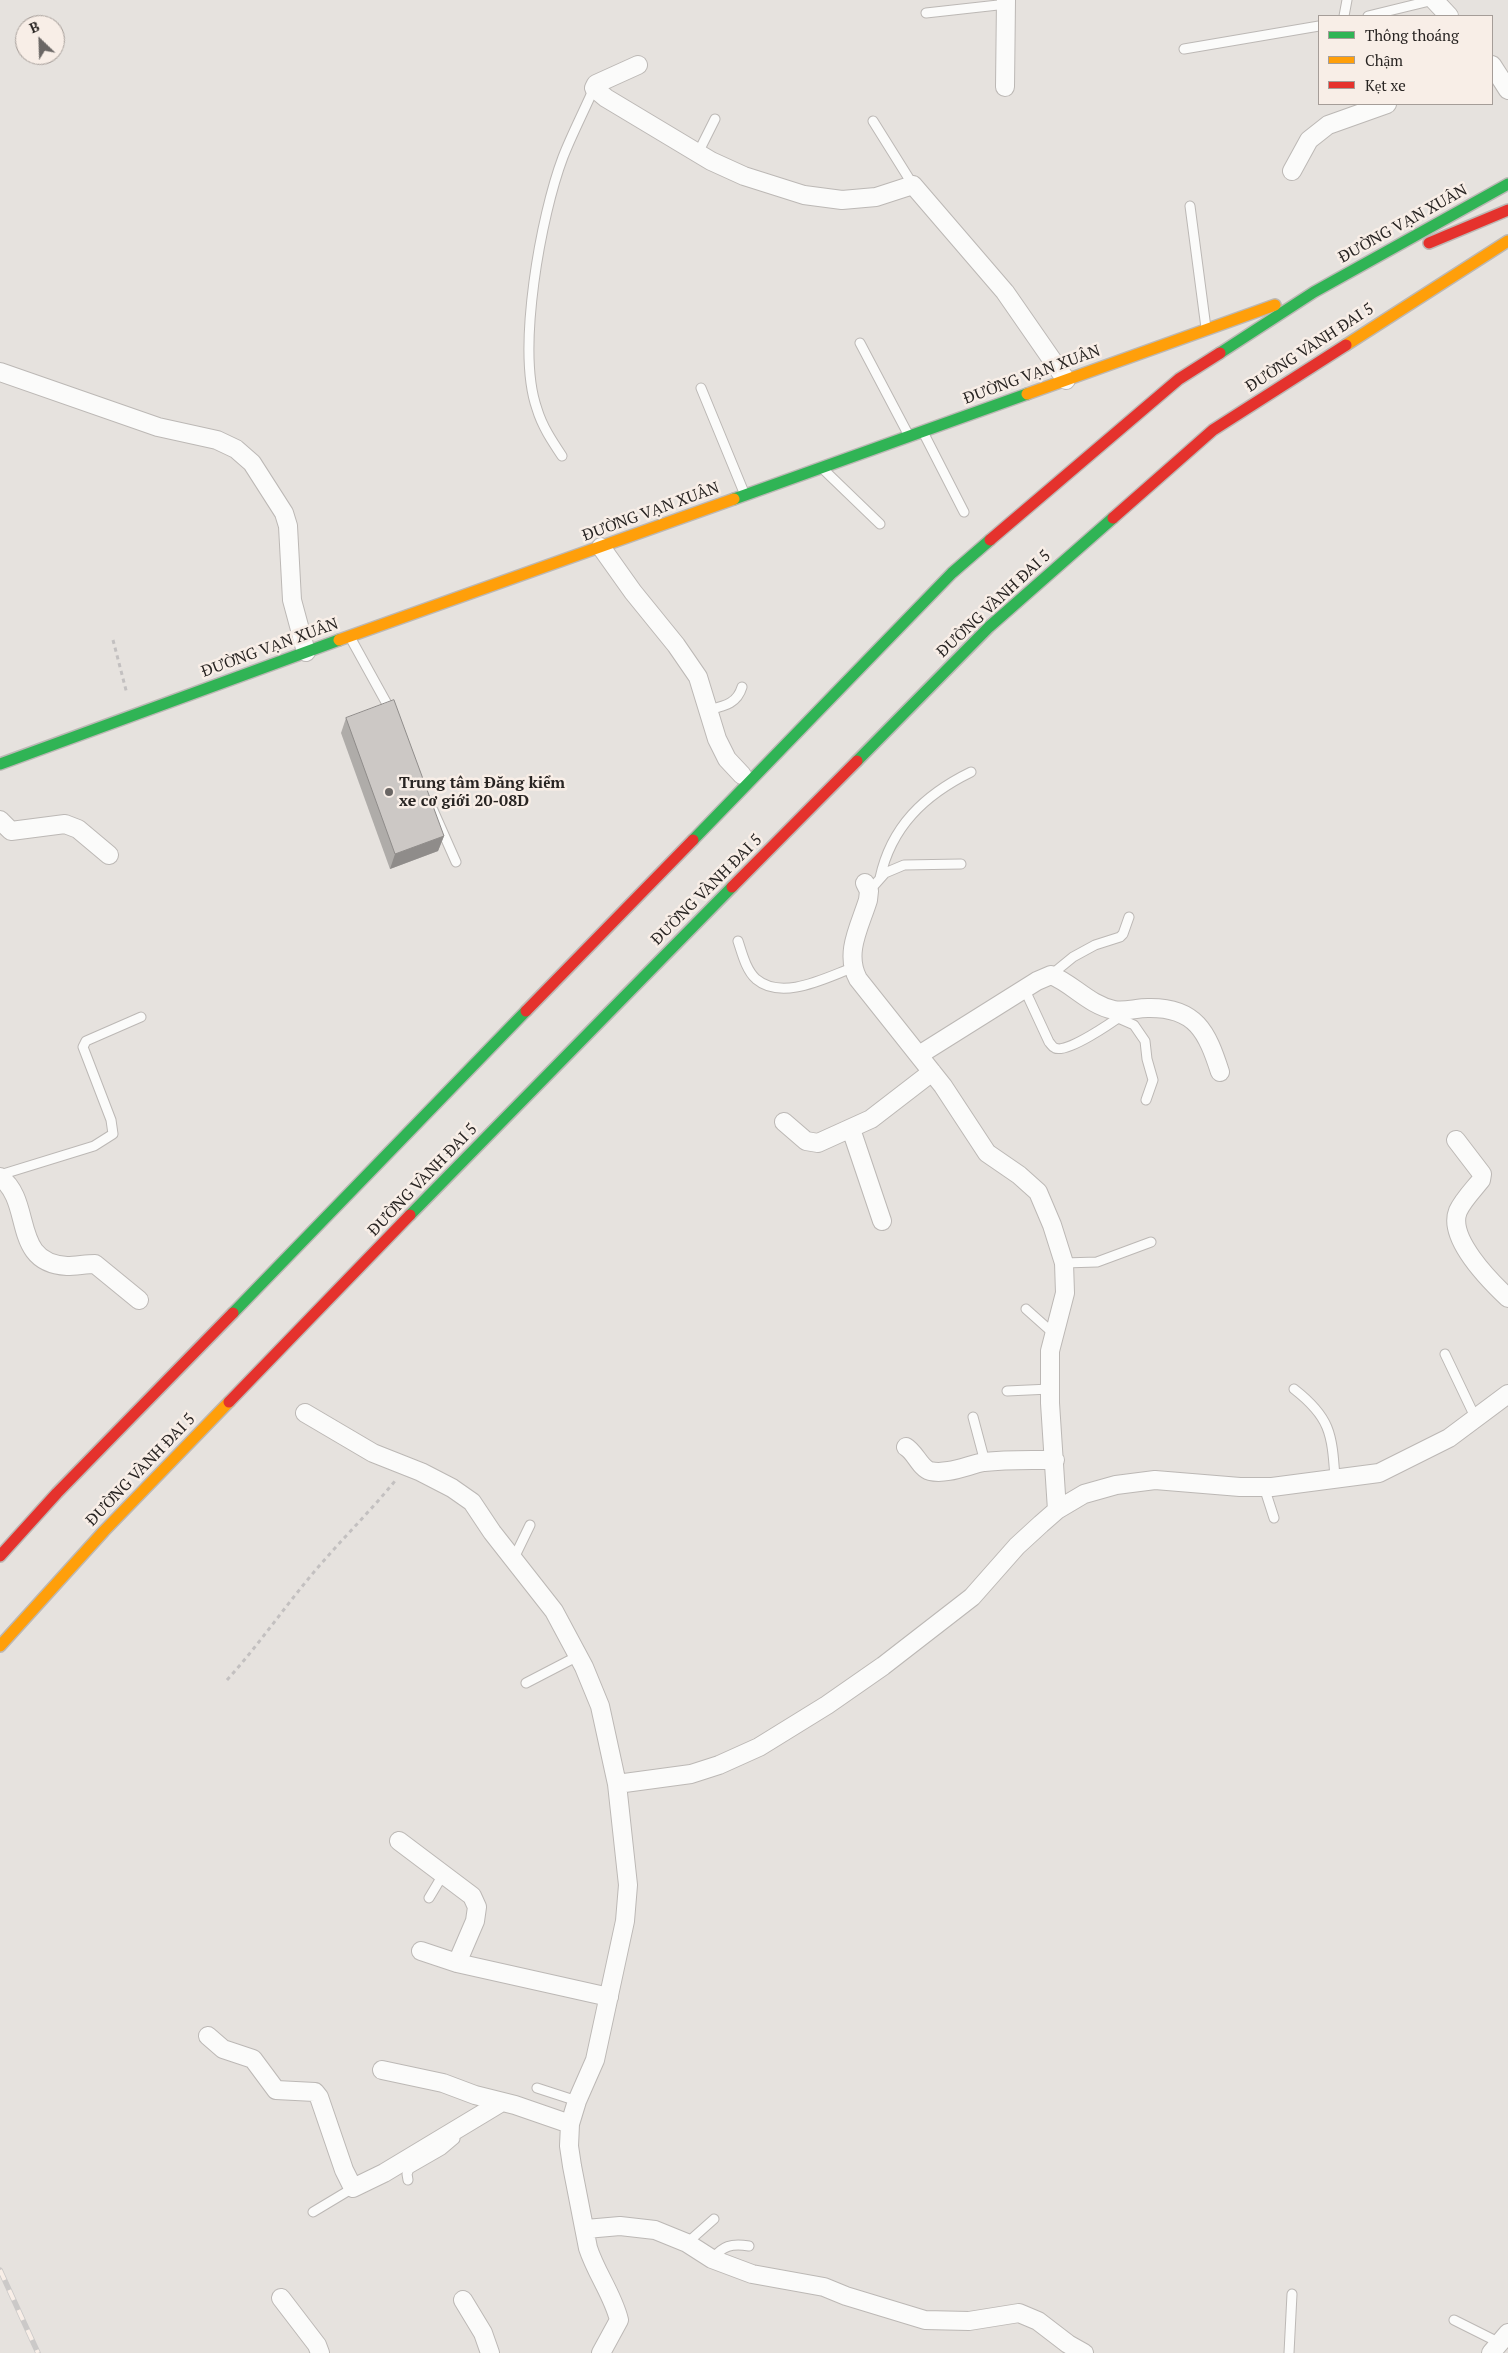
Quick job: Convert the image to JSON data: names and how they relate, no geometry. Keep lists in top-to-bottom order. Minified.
{"streets":{"main road":["ĐƯỜNG VẠN XUÂN","ĐƯỜNG VÀNH ĐAI 5"]},"places":["Trung tâm Đăng kiểm xe cơ giới 20-08D"],"legend":["Thông thoáng","Chậm","Kẹt xe"],"north":"top left"}
